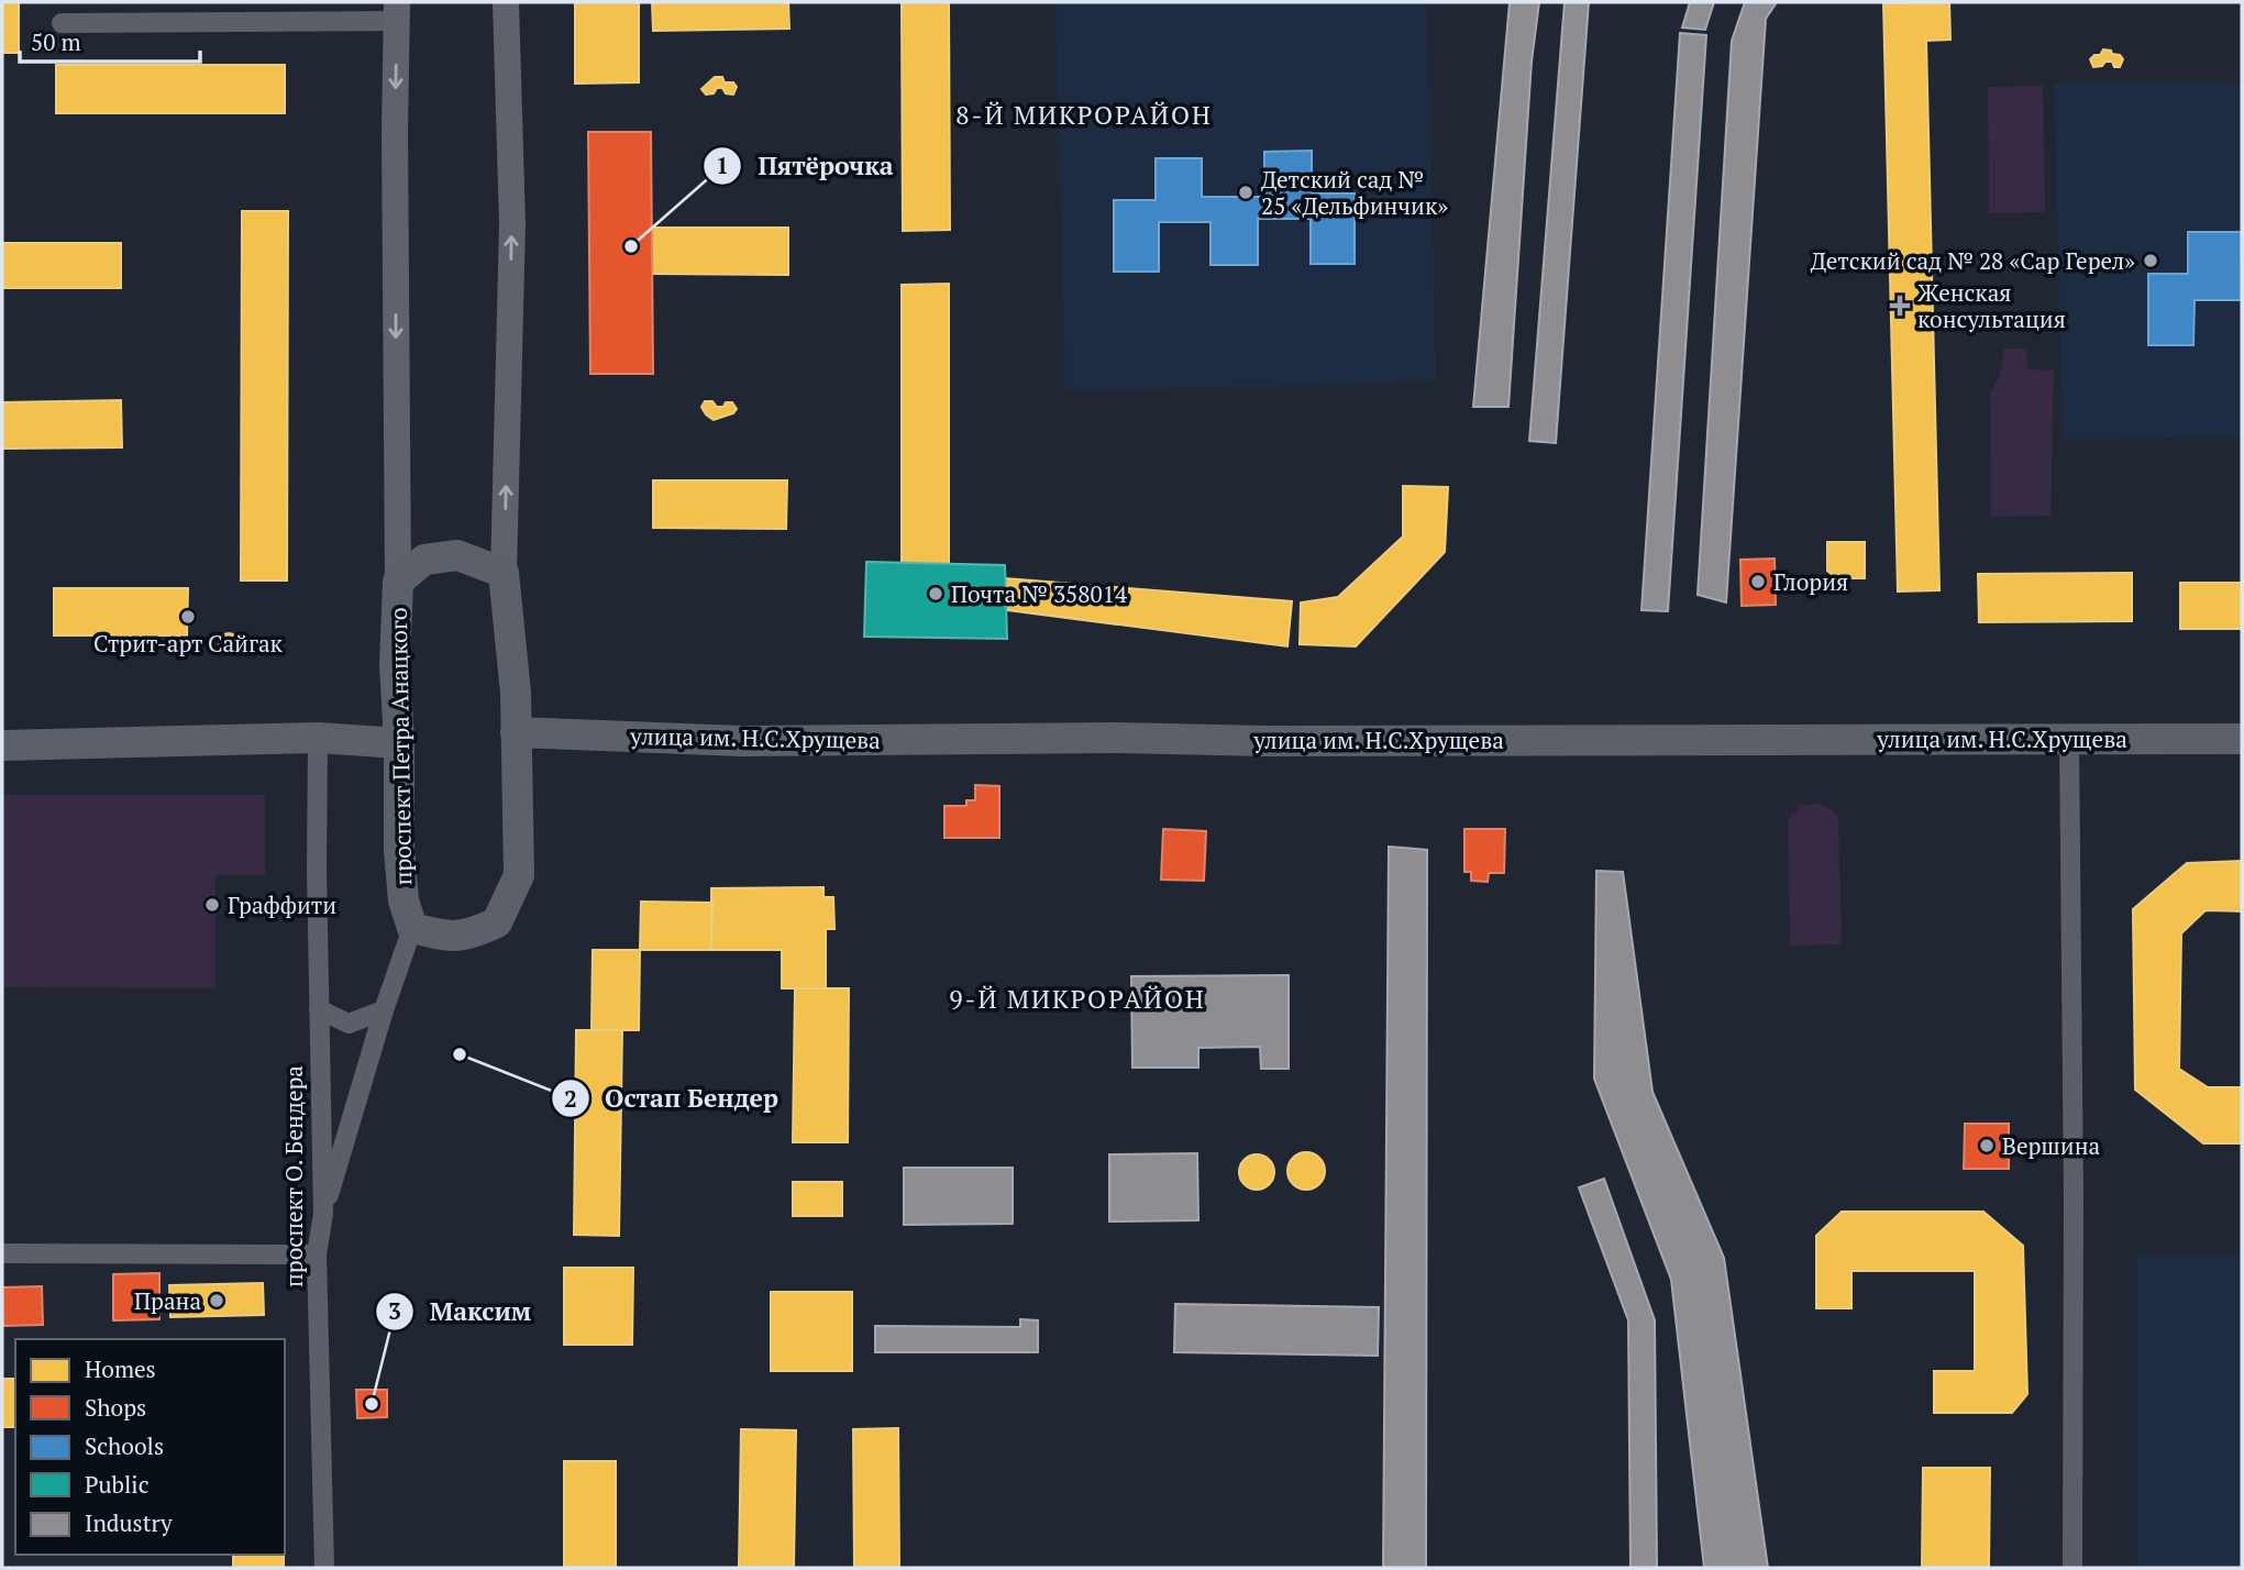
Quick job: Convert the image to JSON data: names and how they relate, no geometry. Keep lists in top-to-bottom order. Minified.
{"streets":{"main road":["улица им. Н.С.Хрущева","проспект Петра Анацкого"],"street":["проспект О. Бендера"]},"districts":["8-Й МИКРОРАЙОН","9-Й МИКРОРАЙОН"],"places":{"other":["Детский сад № 25 «Дельфинчик»","Пятёрочка","Детский сад № 28 «Сар Герел»","Глория","Почта № 358014","Стрит-арт Сайгак","Граффити","Остап Бендер","Вершина","Прана","Максим"],"health":["Женская консультация"]},"legend":["Homes","Shops","Schools","Public","Industry"],"scale_bar":"50 m"}
